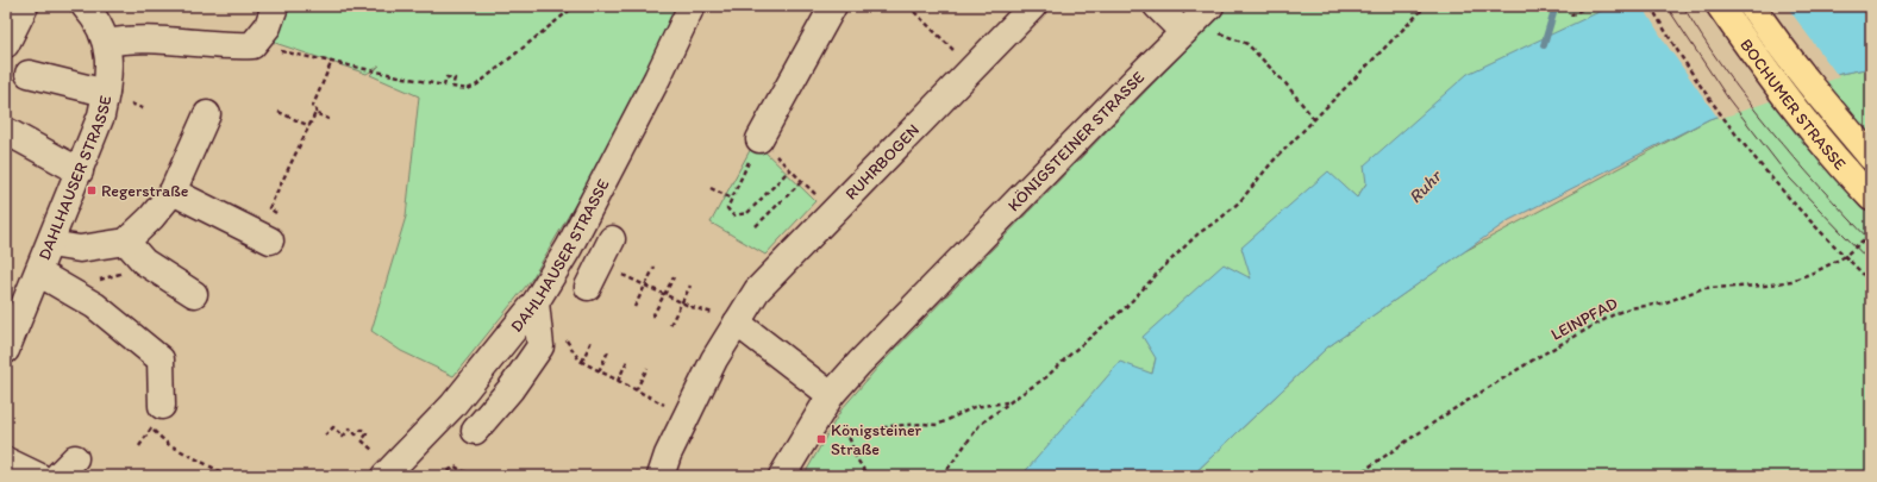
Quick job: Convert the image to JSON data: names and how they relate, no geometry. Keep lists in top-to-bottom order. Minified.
{"streets":{"main road":["BOCHUMER STRASSE"],"street":["KÖNIGSTEINER STRASSE","RUHRBOGEN","DAHLHAUSER STRASSE"],"path":["LEINPFAD"]},"water":["Ruhr"],"places":{"transit":["Regerstraße","Königsteiner Straße"]}}
